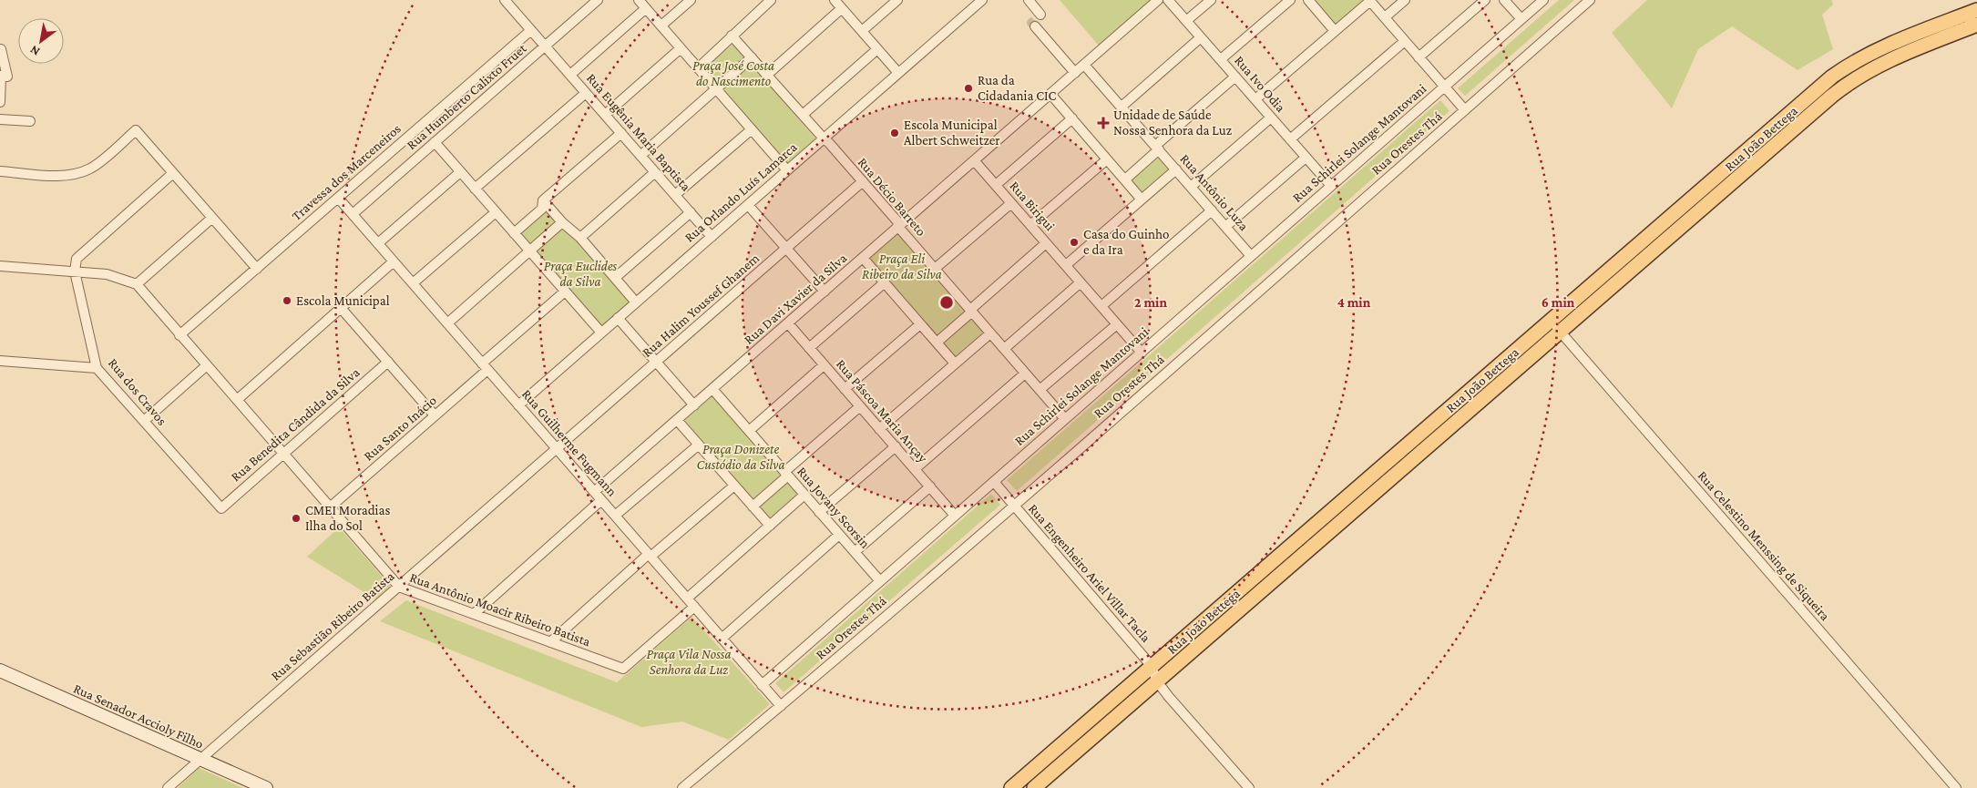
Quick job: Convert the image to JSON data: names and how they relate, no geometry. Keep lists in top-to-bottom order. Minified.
{"streets":{"main road":["Rua João Bettega"],"street":["Rua Ivo Odia","Rua Humberto Calixto Fruet","Rua Eugênia Maria Baptista","Rua Schirlei Solange Mantovani","Rua Orestes Thá","Travessa dos Marceneiros","Rua Orlando Luís Lamarca","Rua Antônio Luza","Rua Décio Barreto","Rua Birigui","Rua Davi Xavier da Silva","Rua Halim Youssef Ghanem","Rua dos Cravos","Rua Páscoa Maria Ançay","Rua Benedita Cândida da Silva","Rua Santo Inácio","Rua Guilherme Fugmann","Rua Jovany Scorsin","Rua Celestino Menssing de Siqueira","Rua Engenheiro Ariel Villar Tacla","Rua Antônio Moacir Ribeiro Batista","Rua Sebastião Ribeiro Batista","Rua Senador Accioly Filho"]},"crossings":[["Rua Ivo Odia","Rua Schirlei Solange Mantovani"],["Rua Humberto Calixto Fruet","Rua Eugênia Maria Baptista"],["Rua Humberto Calixto Fruet","Rua Guilherme Fugmann"],["Rua Eugênia Maria Baptista","Travessa dos Marceneiros"],["Rua Eugênia Maria Baptista","Rua Orlando Luís Lamarca"],["Rua João Bettega","Rua Celestino Menssing de Siqueira"],["Rua João Bettega","Rua Engenheiro Ariel Villar Tacla"],["Rua Schirlei Solange Mantovani","Rua Antônio Luza"],["Rua Schirlei Solange Mantovani","Rua Décio Barreto"],["Rua Schirlei Solange Mantovani","Rua Birigui"],["Rua Schirlei Solange Mantovani","Rua Páscoa Maria Ançay"],["Rua Schirlei Solange Mantovani","Rua Guilherme Fugmann"],["Rua Schirlei Solange Mantovani","Rua Jovany Scorsin"],["Rua Schirlei Solange Mantovani","Rua Engenheiro Ariel Villar Tacla"],["Rua Orestes Thá","Rua Guilherme Fugmann"],["Rua Orestes Thá","Rua Engenheiro Ariel Villar Tacla"],["Travessa dos Marceneiros","Rua Guilherme Fugmann"],["Travessa dos Marceneiros","Rua Antônio Moacir Ribeiro Batista"],["Rua Orlando Luís Lamarca","Rua Décio Barreto"],["Rua Orlando Luís Lamarca","Rua Guilherme Fugmann"],["Rua Antônio Luza","Rua Davi Xavier da Silva"],["Rua Décio Barreto","Rua Davi Xavier da Silva"],["Rua Décio Barreto","Rua Halim Youssef Ghanem"],["Rua Birigui","Rua Davi Xavier da Silva"],["Rua Davi Xavier da Silva","Rua Páscoa Maria Ançay"],["Rua Davi Xavier da Silva","Rua Guilherme Fugmann"],["Rua Davi Xavier da Silva","Rua Jovany Scorsin"],["Rua Halim Youssef Ghanem","Rua Guilherme Fugmann"],["Rua Halim Youssef Ghanem","Rua Sebastião Ribeiro Batista"],["Rua dos Cravos","Rua Benedita Cândida da Silva"],["Rua Benedita Cândida da Silva","Rua Antônio Moacir Ribeiro Batista"],["Rua Santo Inácio","Rua Guilherme Fugmann"],["Rua Santo Inácio","Rua Antônio Moacir Ribeiro Batista"],["Rua Guilherme Fugmann","Rua Antônio Moacir Ribeiro Batista"],["Rua Guilherme Fugmann","Rua Sebastião Ribeiro Batista"],["Rua Antônio Moacir Ribeiro Batista","Rua Sebastião Ribeiro Batista"],["Rua Sebastião Ribeiro Batista","Rua Senador Accioly Filho"]],"parks":["Praça José Costa do Nascimento","Praça Eli Ribeiro da Silva","Praça Euclides da Silva","Praça Donizete Custódio da Silva","Praça Vila Nossa Senhora da Luz"],"places":{"other":["Rua da Cidadania CIC","Escola Municipal Albert Schweitzer","Casa do Guinho e da Ira","Escola Municipal","CMEI Moradias Ilha do Sol"],"health":["Unidade de Saúde Nossa Senhora da Luz"]},"north":"bottom left","rings":["2 min","4 min","6 min"]}
